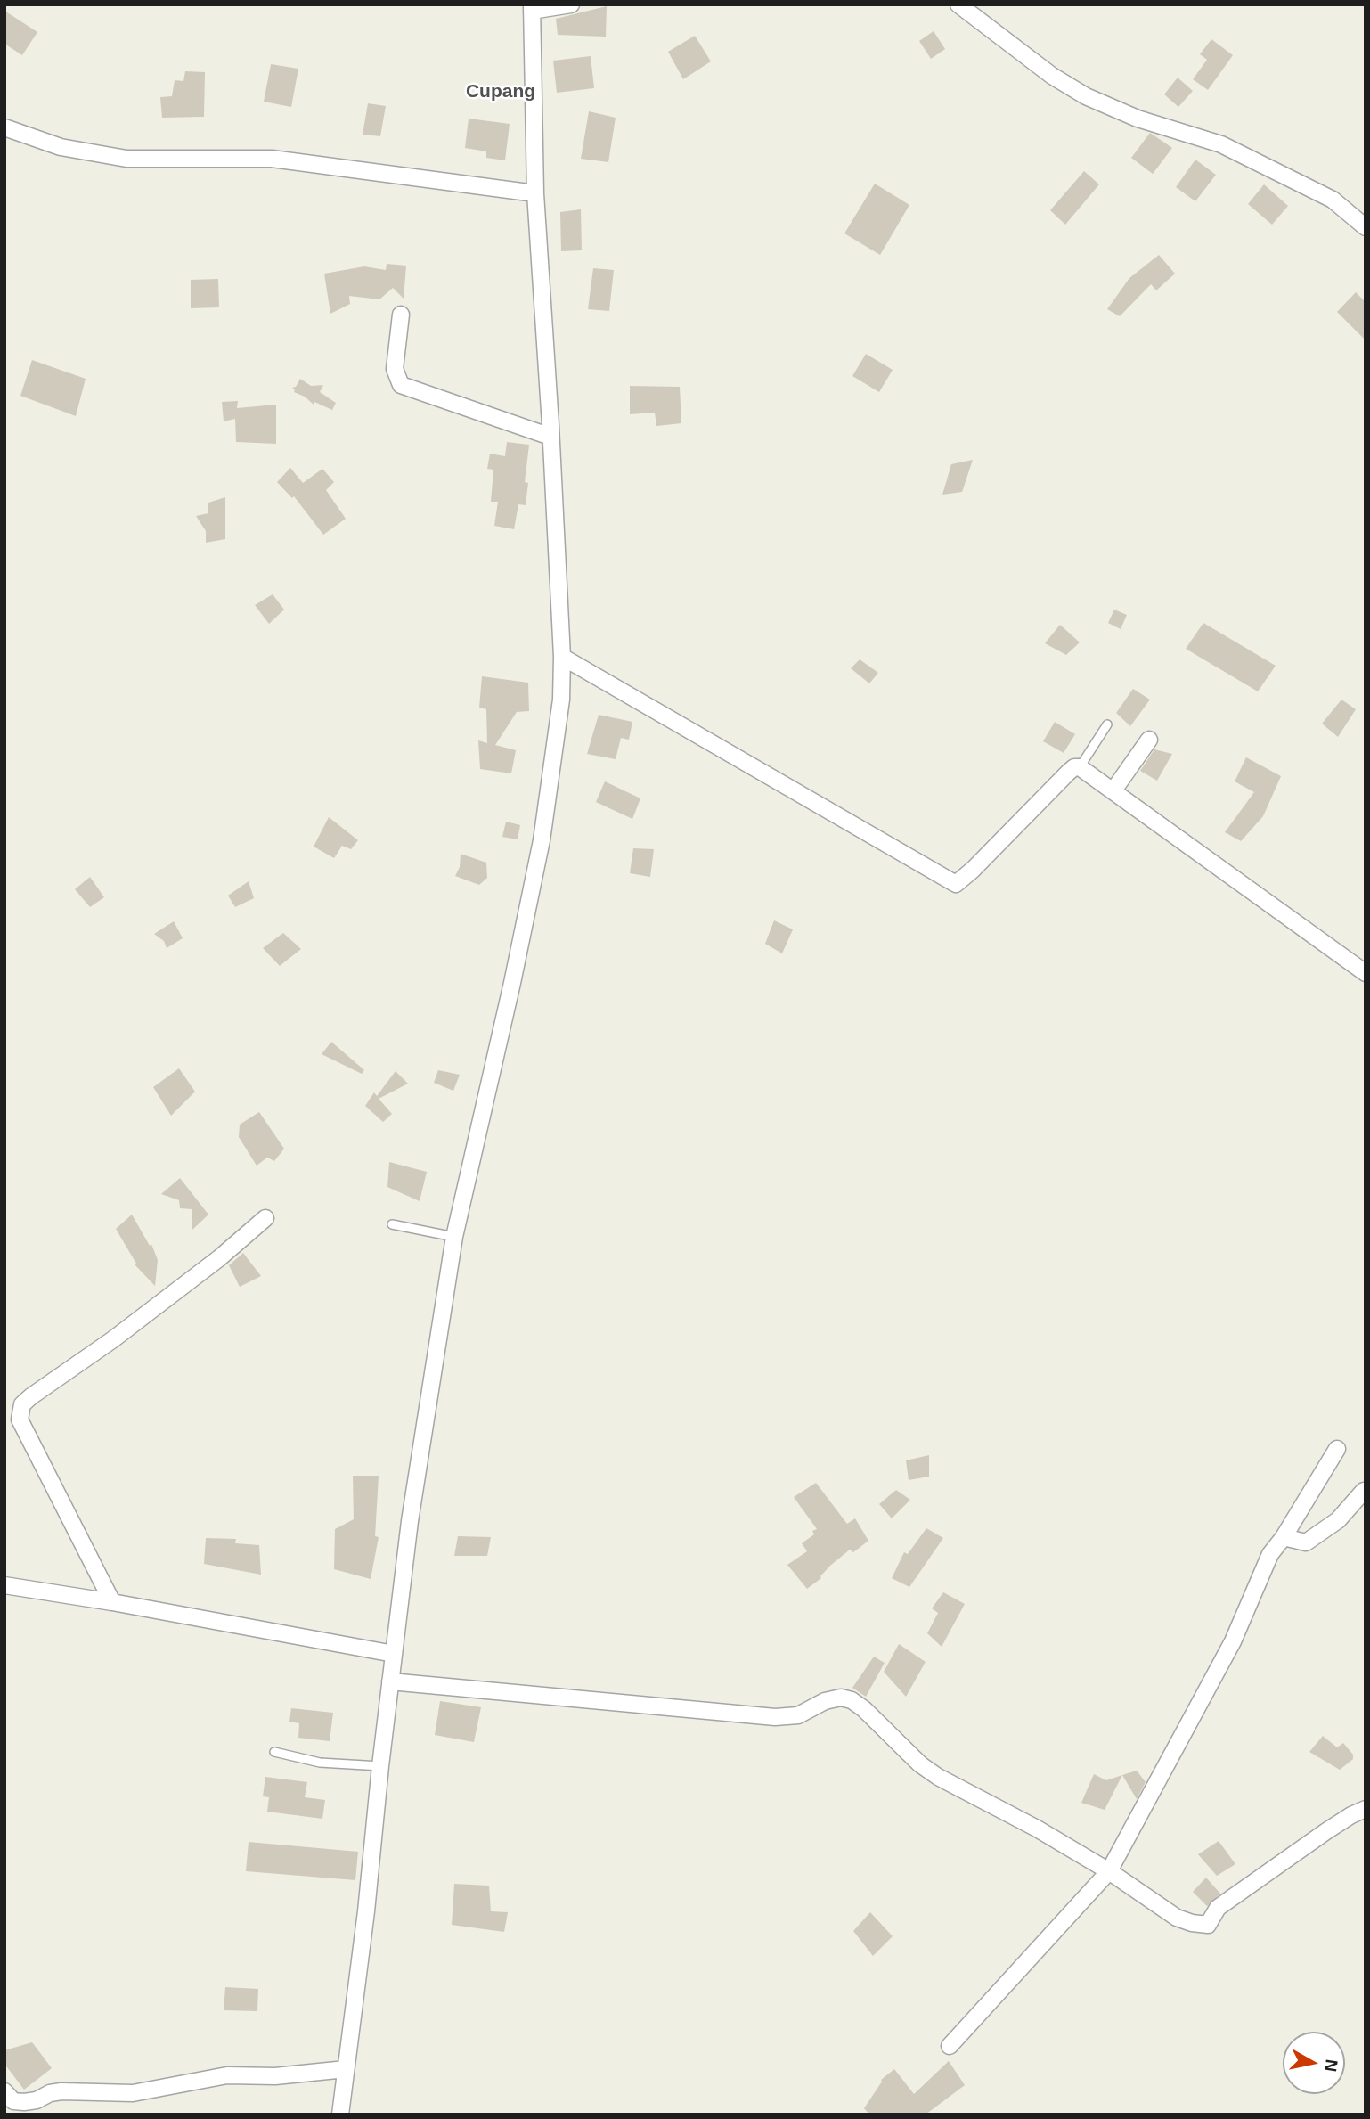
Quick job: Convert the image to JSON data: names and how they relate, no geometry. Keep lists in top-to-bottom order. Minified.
{"districts":["Cupang"],"north":"right"}
